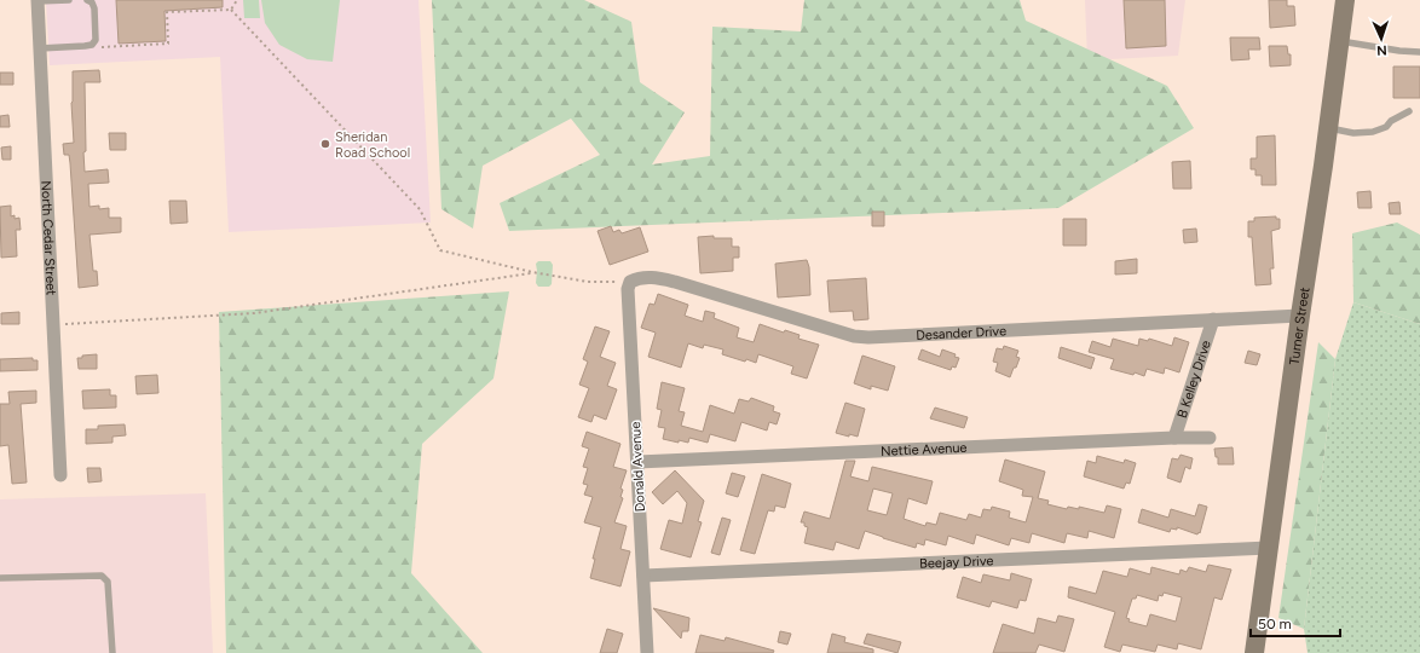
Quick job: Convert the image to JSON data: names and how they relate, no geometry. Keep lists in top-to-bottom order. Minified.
{"streets":{"street":["North Cedar Street","Turner Street","Desander Drive","B Kelley Drive","Nettie Avenue","Donald Avenue","Beejay Drive"]},"crossings":[["Turner Street","Desander Drive"],["Turner Street","Beejay Drive"],["Desander Drive","B Kelley Drive"],["Desander Drive","Donald Avenue"],["B Kelley Drive","Nettie Avenue"],["Nettie Avenue","Donald Avenue"],["Donald Avenue","Beejay Drive"]],"places":["Sheridan Road School"],"scale_bar":"50 m","north":"bottom"}
